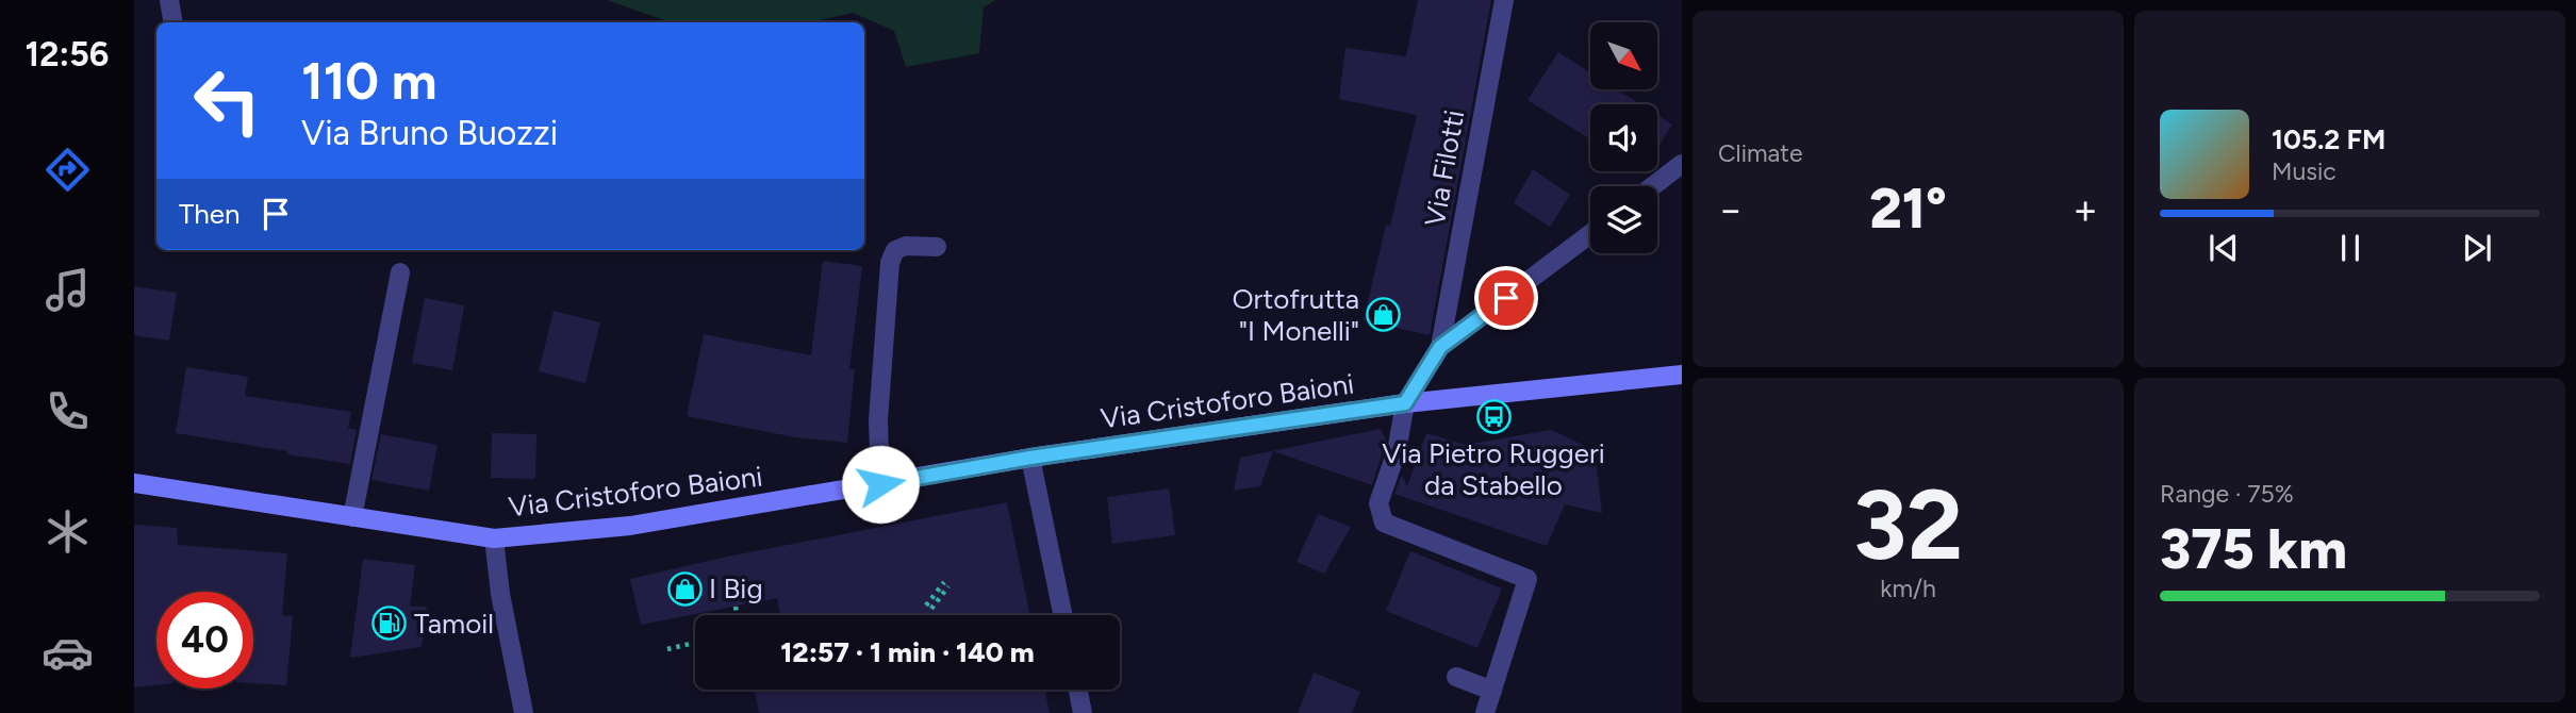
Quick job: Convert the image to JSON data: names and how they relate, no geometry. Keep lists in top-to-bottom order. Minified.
{"streets":{"street":["Via Filotti","Via Cristoforo Baioni"]},"places":{"shop":["Ortofrutta \"I Monelli\"","I Big"],"bus stop":["Via Pietro Ruggeri da Stabello"],"fuel station":["Tamoil"]},"north":"bottom right","page":{"tabs":"12:56","tile":["Climate",["32","km/h"],["Range · 75%","375 km"]],"turn":["110 m","Via Bruno Buozzi"],"song":["105.2 FM","Music"],"then":"Then","heat":["−","21°","+"],"limit":"40","trip":"12:57 · 1 min · 140 m"}}
